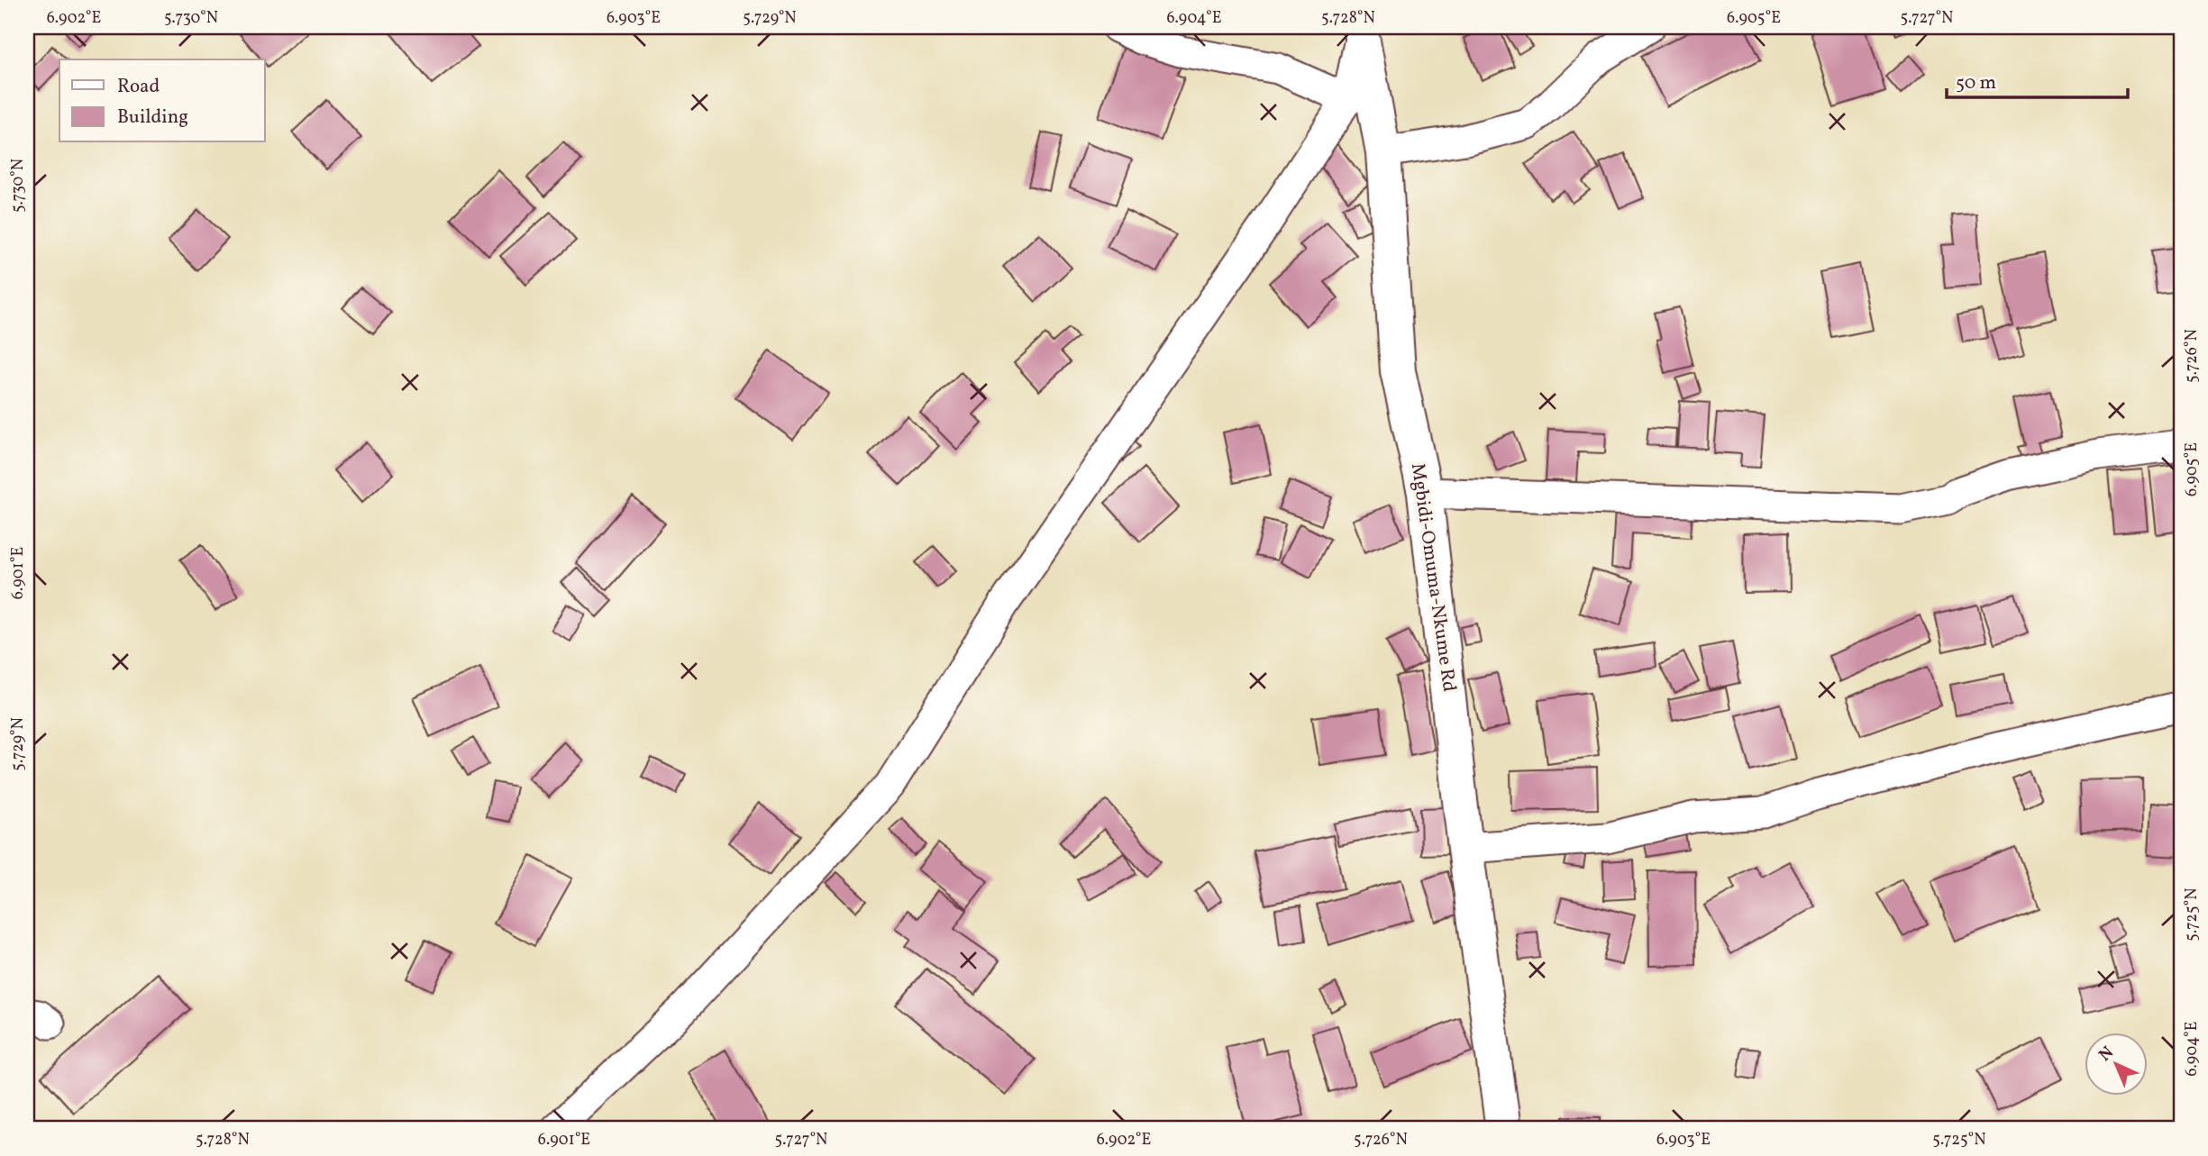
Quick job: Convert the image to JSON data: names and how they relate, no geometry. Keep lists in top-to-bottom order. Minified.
{"streets":{"street":["Mgbidi-Omuma-Nkume Rd"]},"legend":["Road","Building"],"scale_bar":"50 m","north":"top left","coordinates":["6.902°E","5.730°N","6.903°E","5.729°N","6.904°E","5.728°N","6.905°E","5.727°N","5.726°N","6.901°E","5.725°N"]}
